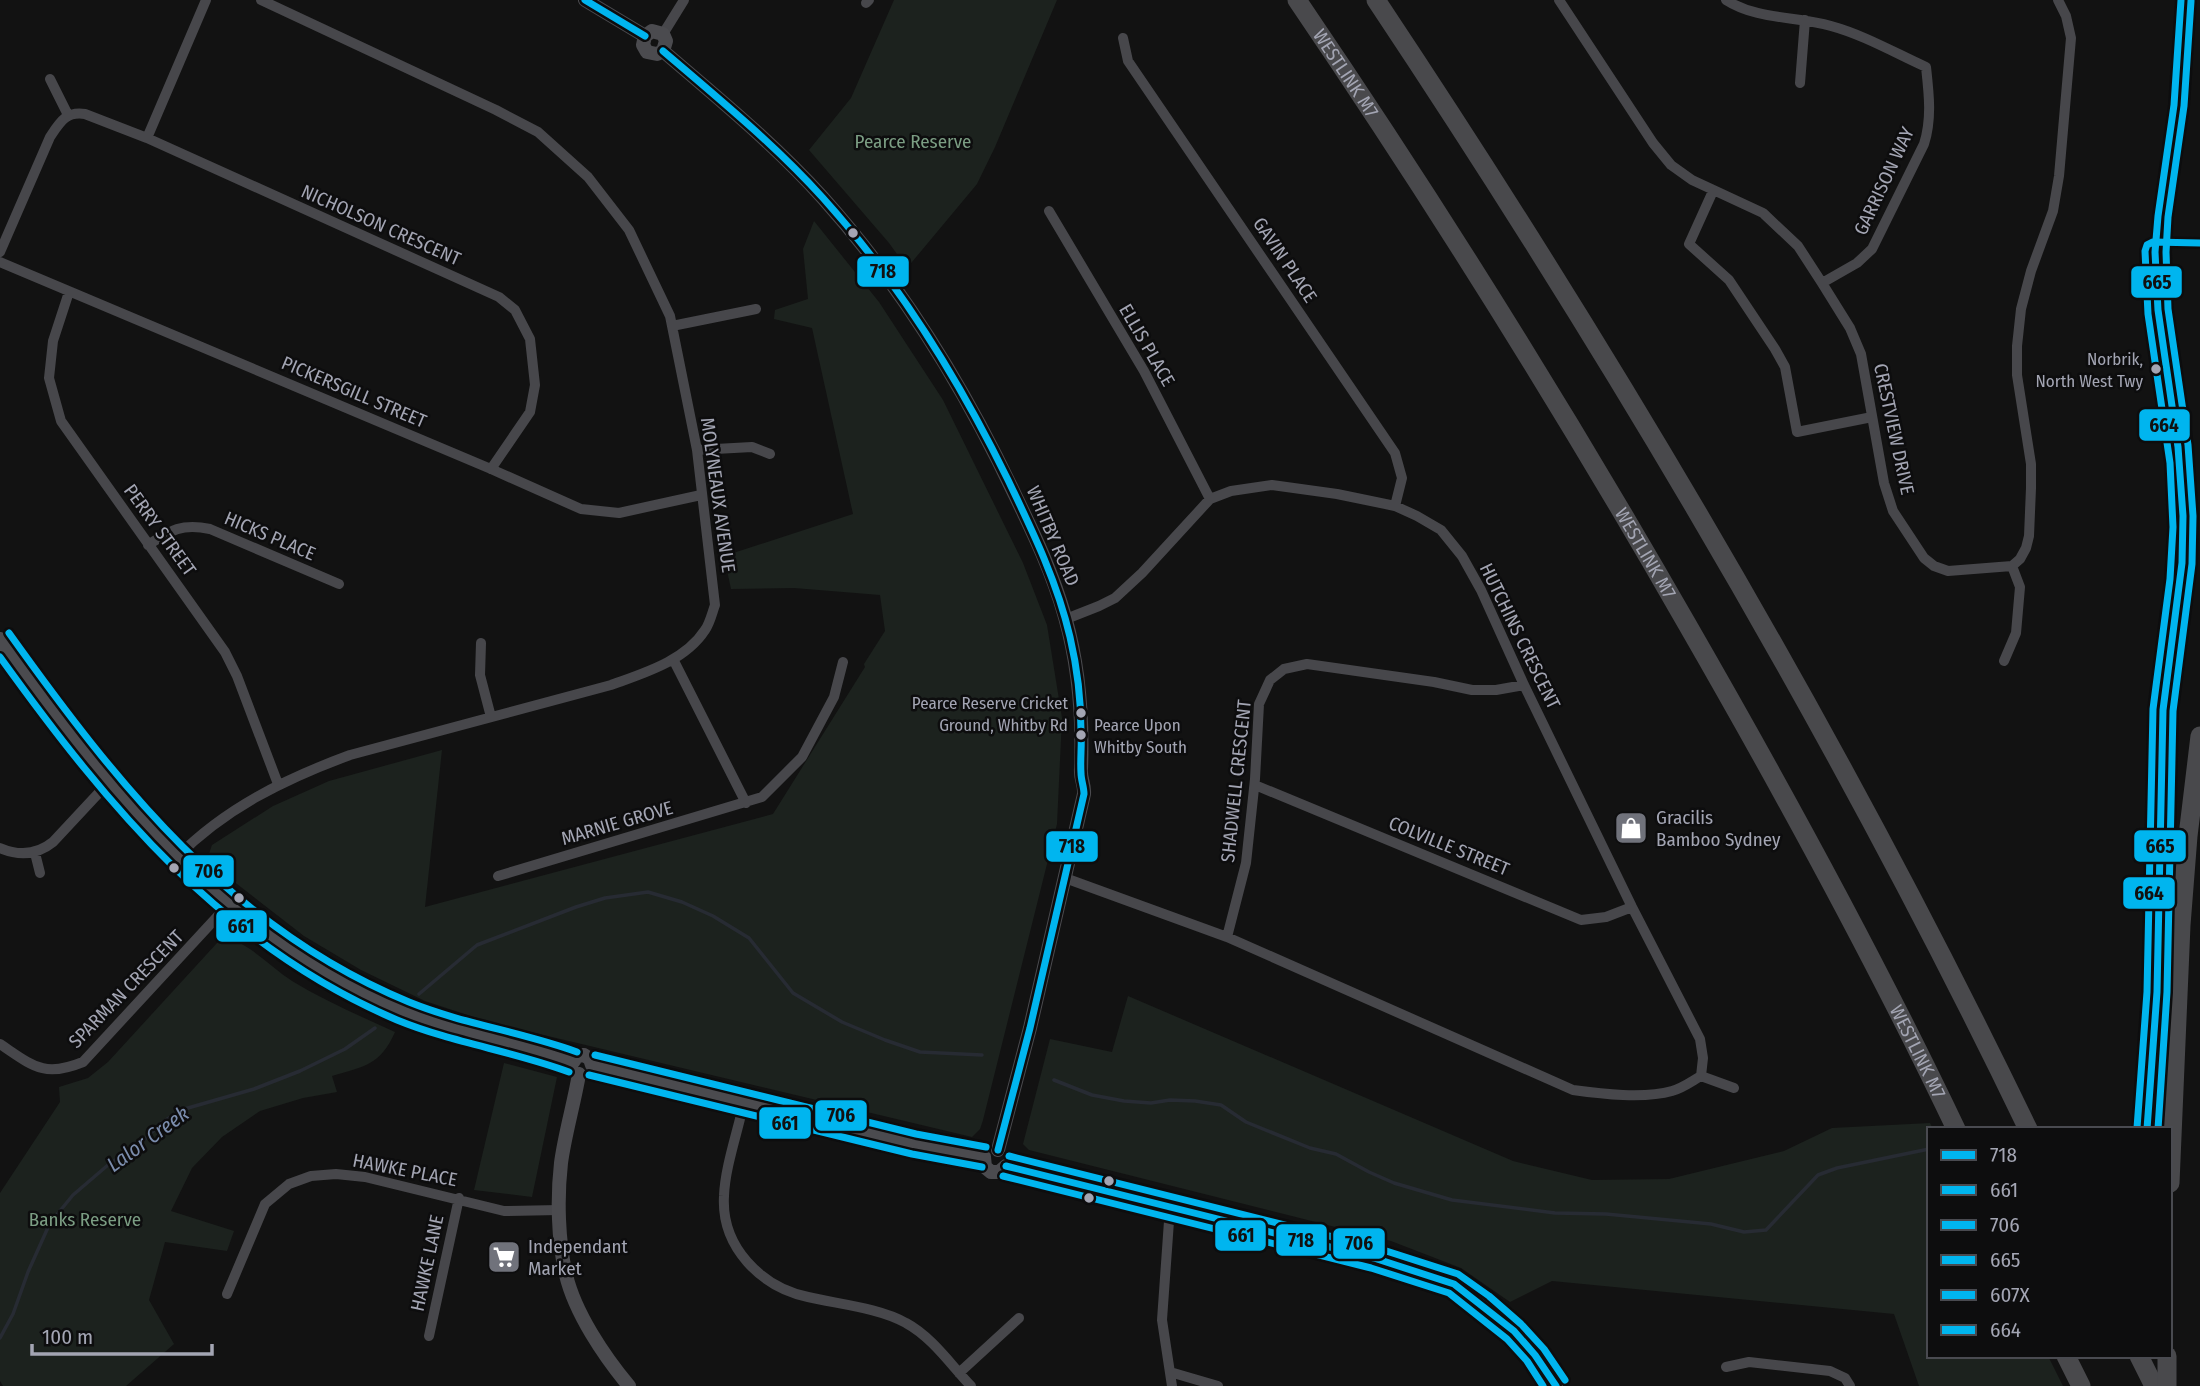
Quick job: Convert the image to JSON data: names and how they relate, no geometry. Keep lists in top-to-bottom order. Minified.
{"streets":{"highway":["WESTLINK M7"],"street":["GARRISON WAY","NICHOLSON CRESCENT","GAVIN PLACE","ELLIS PLACE","PICKERSGILL STREET","CRESTVIEW DRIVE","MOLYNEAUX AVENUE","PERRY STREET","HICKS PLACE","WHITBY ROAD","HUTCHINS CRESCENT","SHADWELL CRESCENT","MARNIE GROVE","COLVILLE STREET","SPARMAN CRESCENT","HAWKE PLACE","HAWKE LANE"]},"crossings":[["GARRISON WAY","CRESTVIEW DRIVE"],["NICHOLSON CRESCENT","PICKERSGILL STREET"],["GAVIN PLACE","HUTCHINS CRESCENT"],["ELLIS PLACE","HUTCHINS CRESCENT"],["PICKERSGILL STREET","MOLYNEAUX AVENUE"],["PICKERSGILL STREET","PERRY STREET"],["MOLYNEAUX AVENUE","PERRY STREET"],["PERRY STREET","HICKS PLACE"],["HUTCHINS CRESCENT","SHADWELL CRESCENT"],["HUTCHINS CRESCENT","COLVILLE STREET"],["SHADWELL CRESCENT","COLVILLE STREET"],["HAWKE PLACE","HAWKE LANE"]],"water":["Lalor Creek"],"parks":["Pearce Reserve","Banks Reserve"],"places":{"other":["Norbrik, North West Twy","Pearce Reserve Cricket Ground, Whitby Rd","Pearce Upon Whitby South"],"shop":["Gracilis Bamboo Sydney"],"supermarket":["Independant Market"]},"lines":["transit line 718","transit line 665","transit line 607X","transit line 664","transit line 706","transit line 661"],"legend":["718","661","706","665","607X","664"],"scale_bar":"100 m"}
